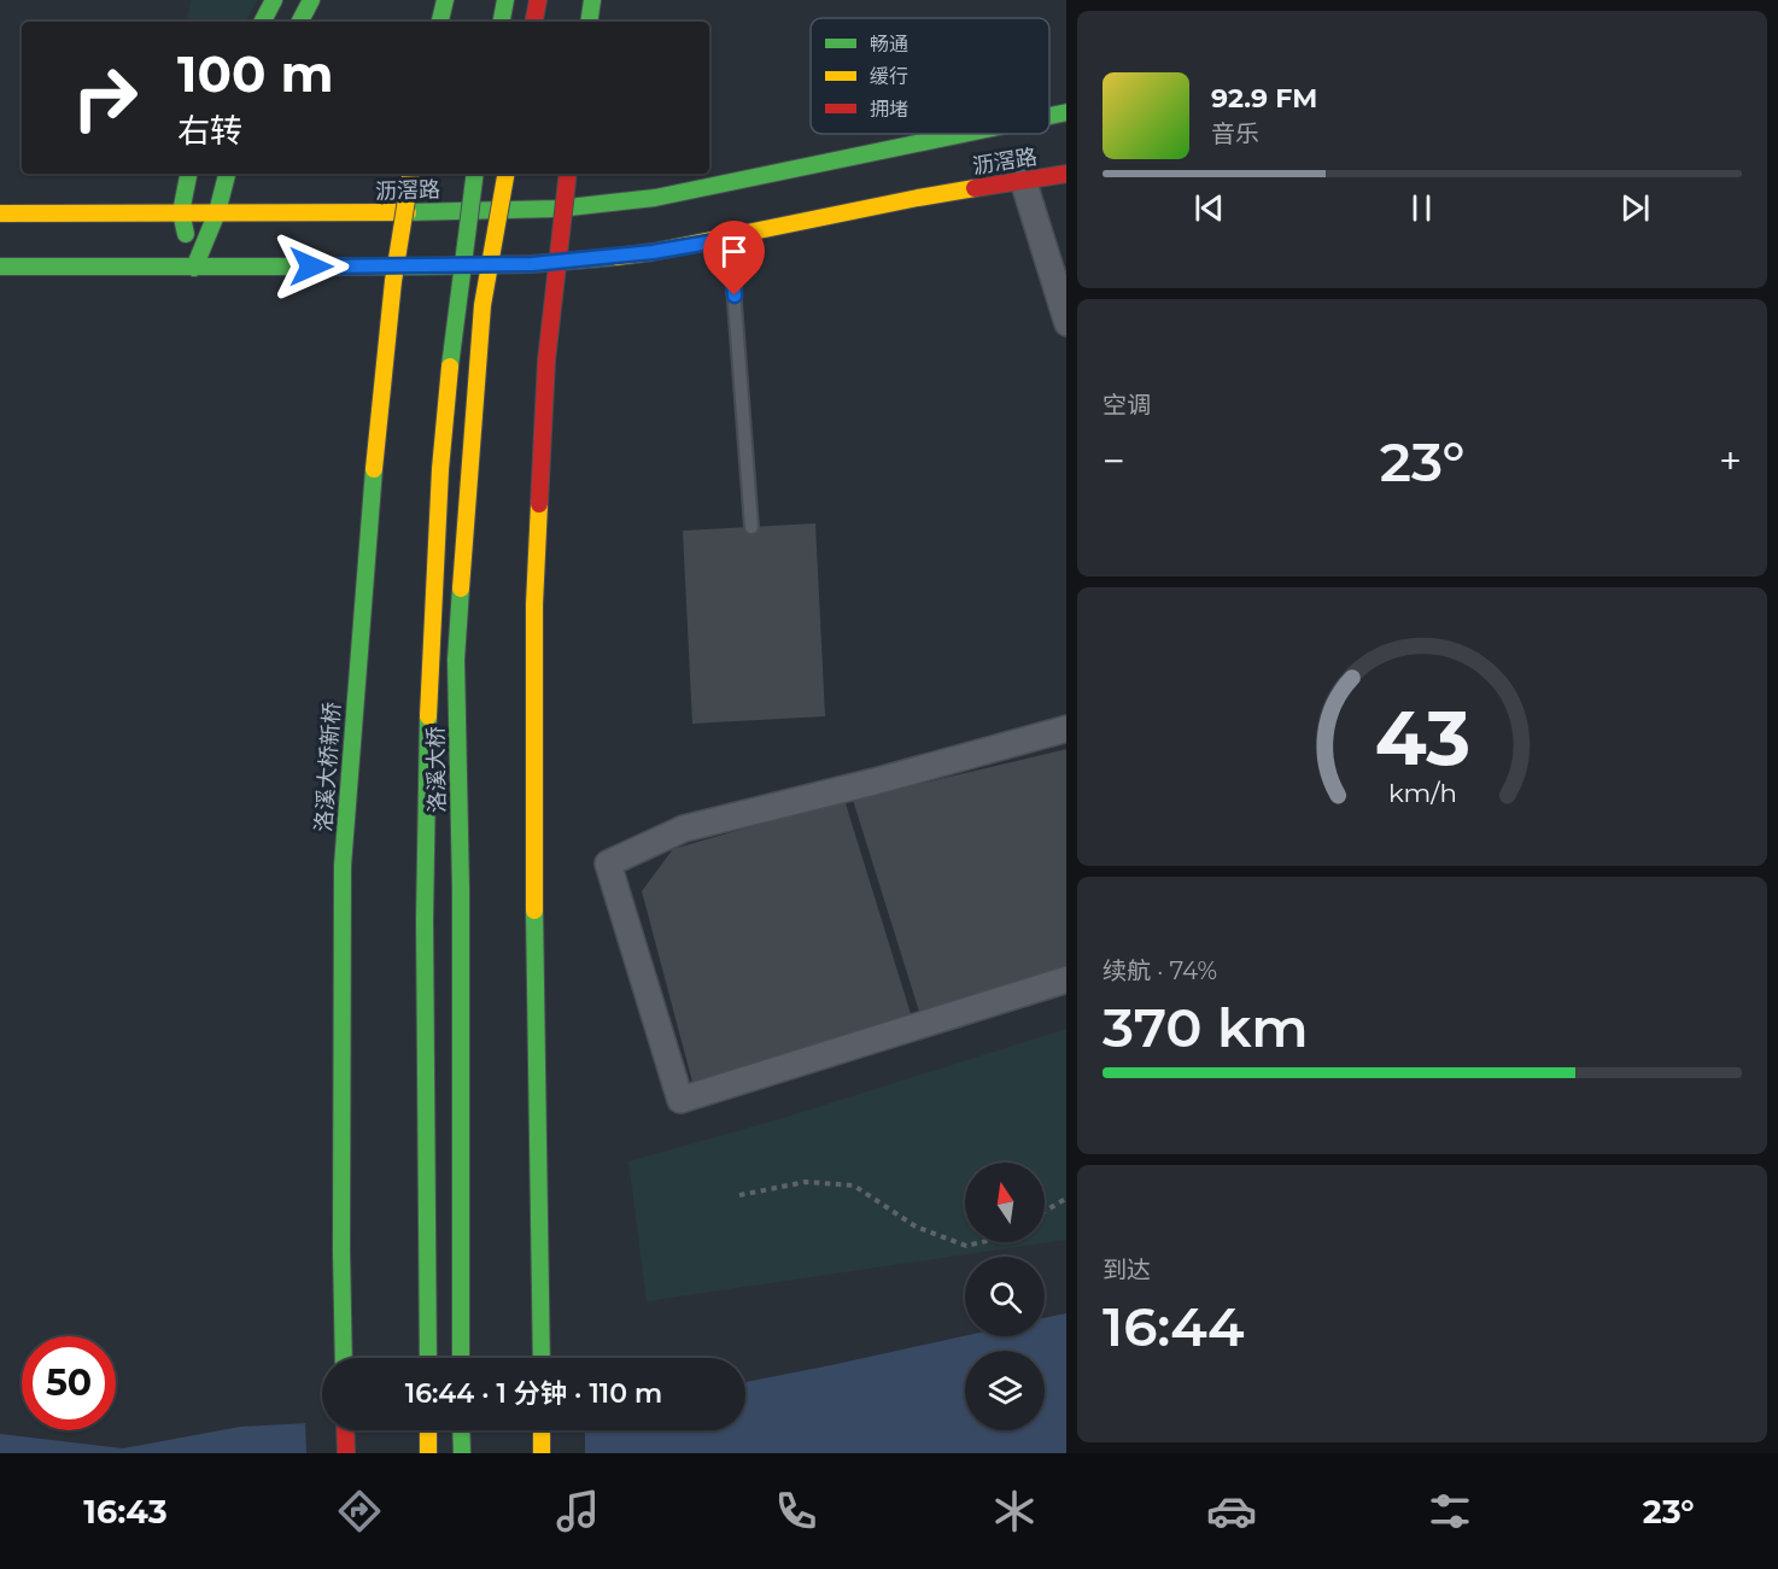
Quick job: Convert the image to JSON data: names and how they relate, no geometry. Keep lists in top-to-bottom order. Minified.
{"streets":{"main road":["沥滘路","洛溪大桥新桥","洛溪大桥"]},"legend":["畅通","缓行","拥堵"],"north":"top","page":{"turn":["100 m","右转"],"song":["92.9 FM","音乐"],"tile":["空调",["续航 · 74%","370 km"],["到达","16:44"]],"heat":["−","23°","+"],"limit":"50","trip":"16:44 · 1 分钟 · 110 m","tabs":["16:43","23°"],"gauge":["43","km/h"]}}
